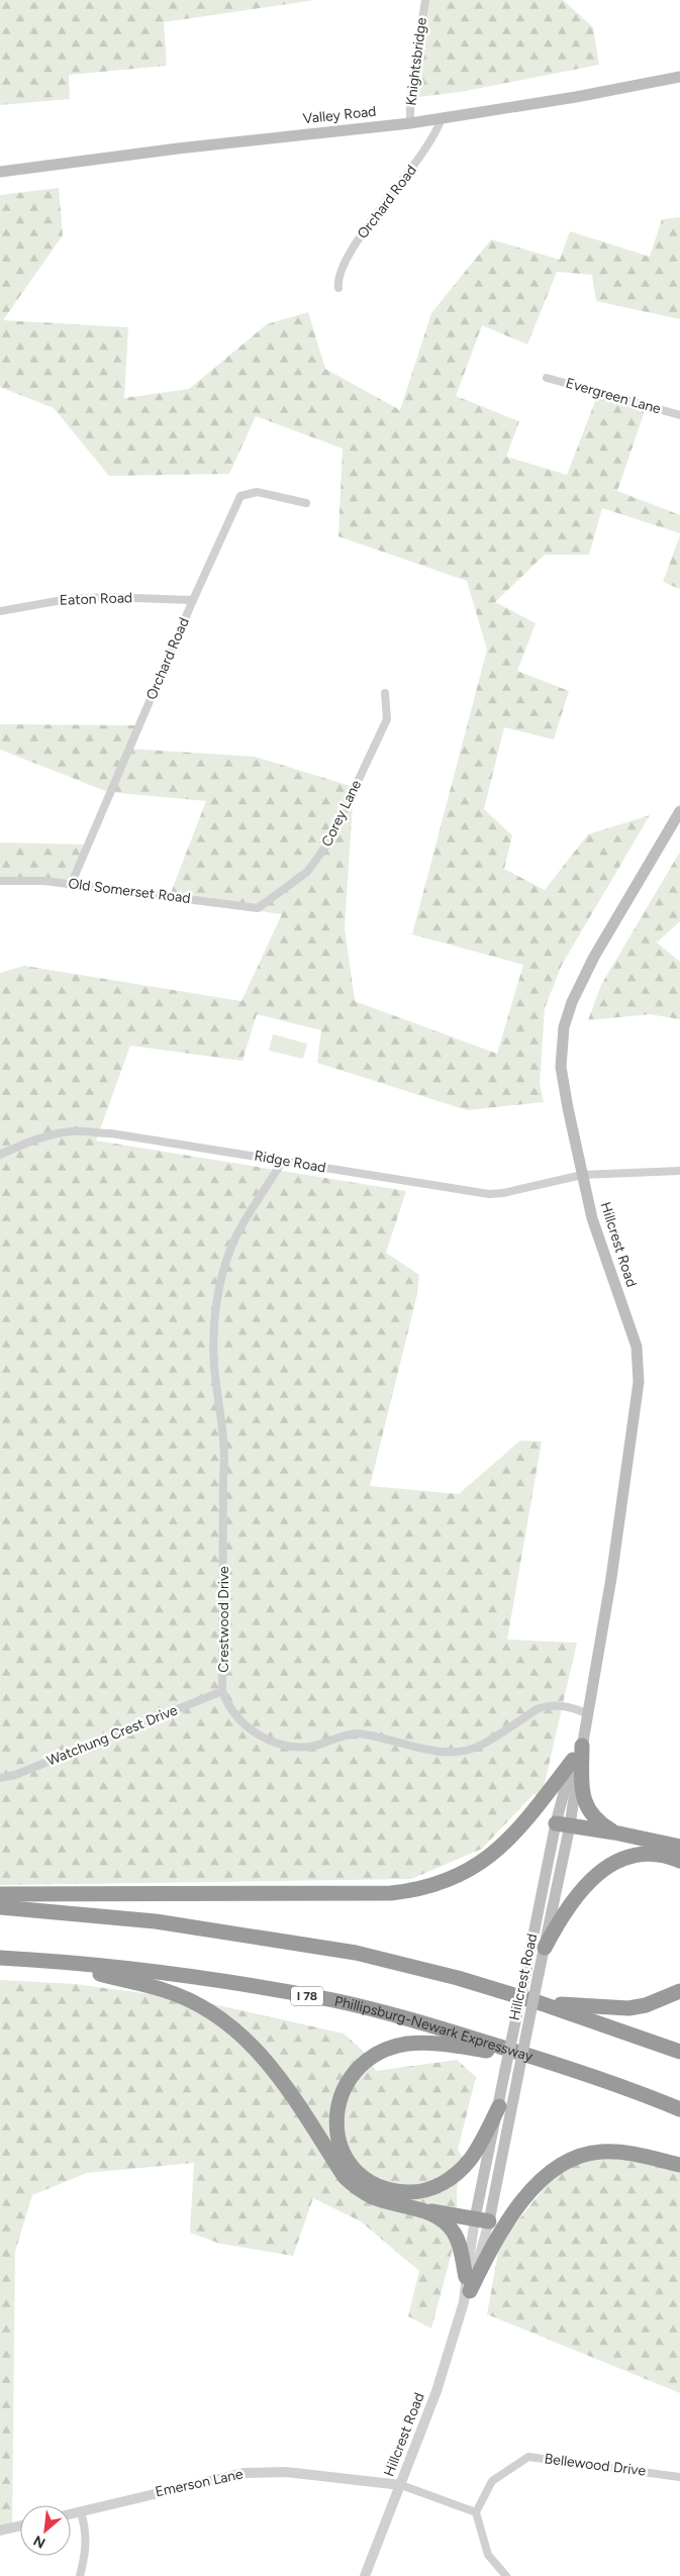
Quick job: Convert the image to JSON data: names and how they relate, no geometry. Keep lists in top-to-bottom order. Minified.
{"streets":{"highway":["I 78","Phillipsburg-Newark Expressway"],"main road":["Valley Road","Hillcrest Road"],"street":["Knightsbridge","Orchard Road","Evergreen Lane","Eaton Road","Corey Lane","Old Somerset Road","Ridge Road","Crestwood Drive","Watchung Crest Drive","Bellewood Drive","Emerson Lane"]},"crossings":[["Knightsbridge","Valley Road"],["Valley Road","Orchard Road"],["Orchard Road","Eaton Road"],["Orchard Road","Old Somerset Road"],["Corey Lane","Old Somerset Road"],["Ridge Road","Hillcrest Road"],["Ridge Road","Crestwood Drive"],["Hillcrest Road","Crestwood Drive"],["Hillcrest Road","Emerson Lane"],["Crestwood Drive","Watchung Crest Drive"]],"north":"bottom left"}
